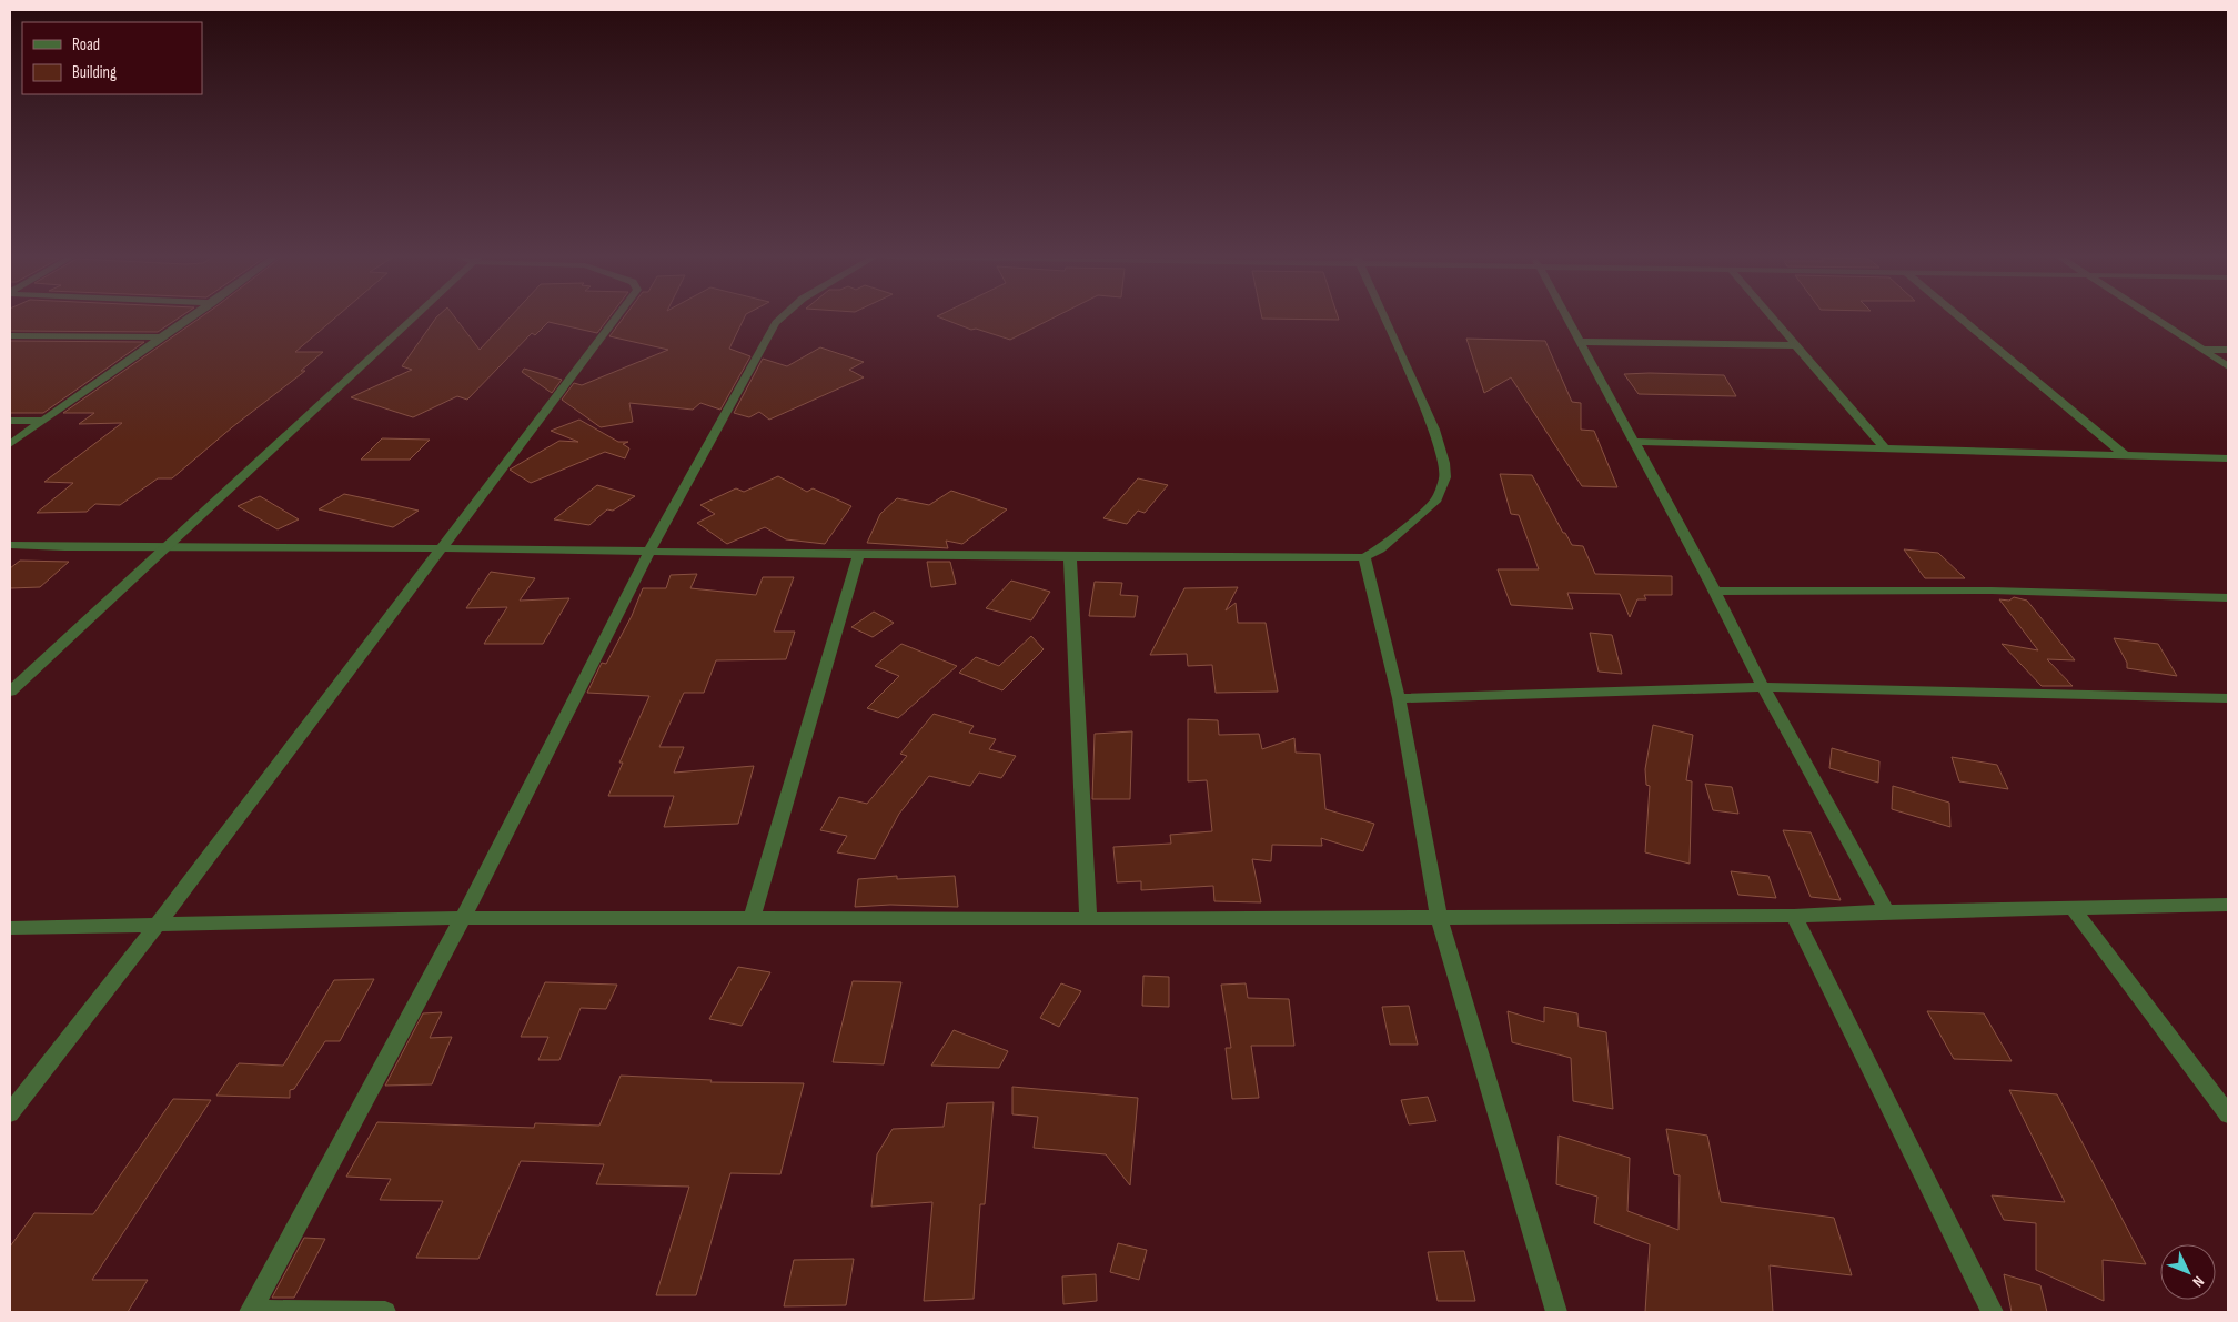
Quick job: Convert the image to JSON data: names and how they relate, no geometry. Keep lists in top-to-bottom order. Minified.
{"legend":["Road","Building"],"north":"bottom right"}
